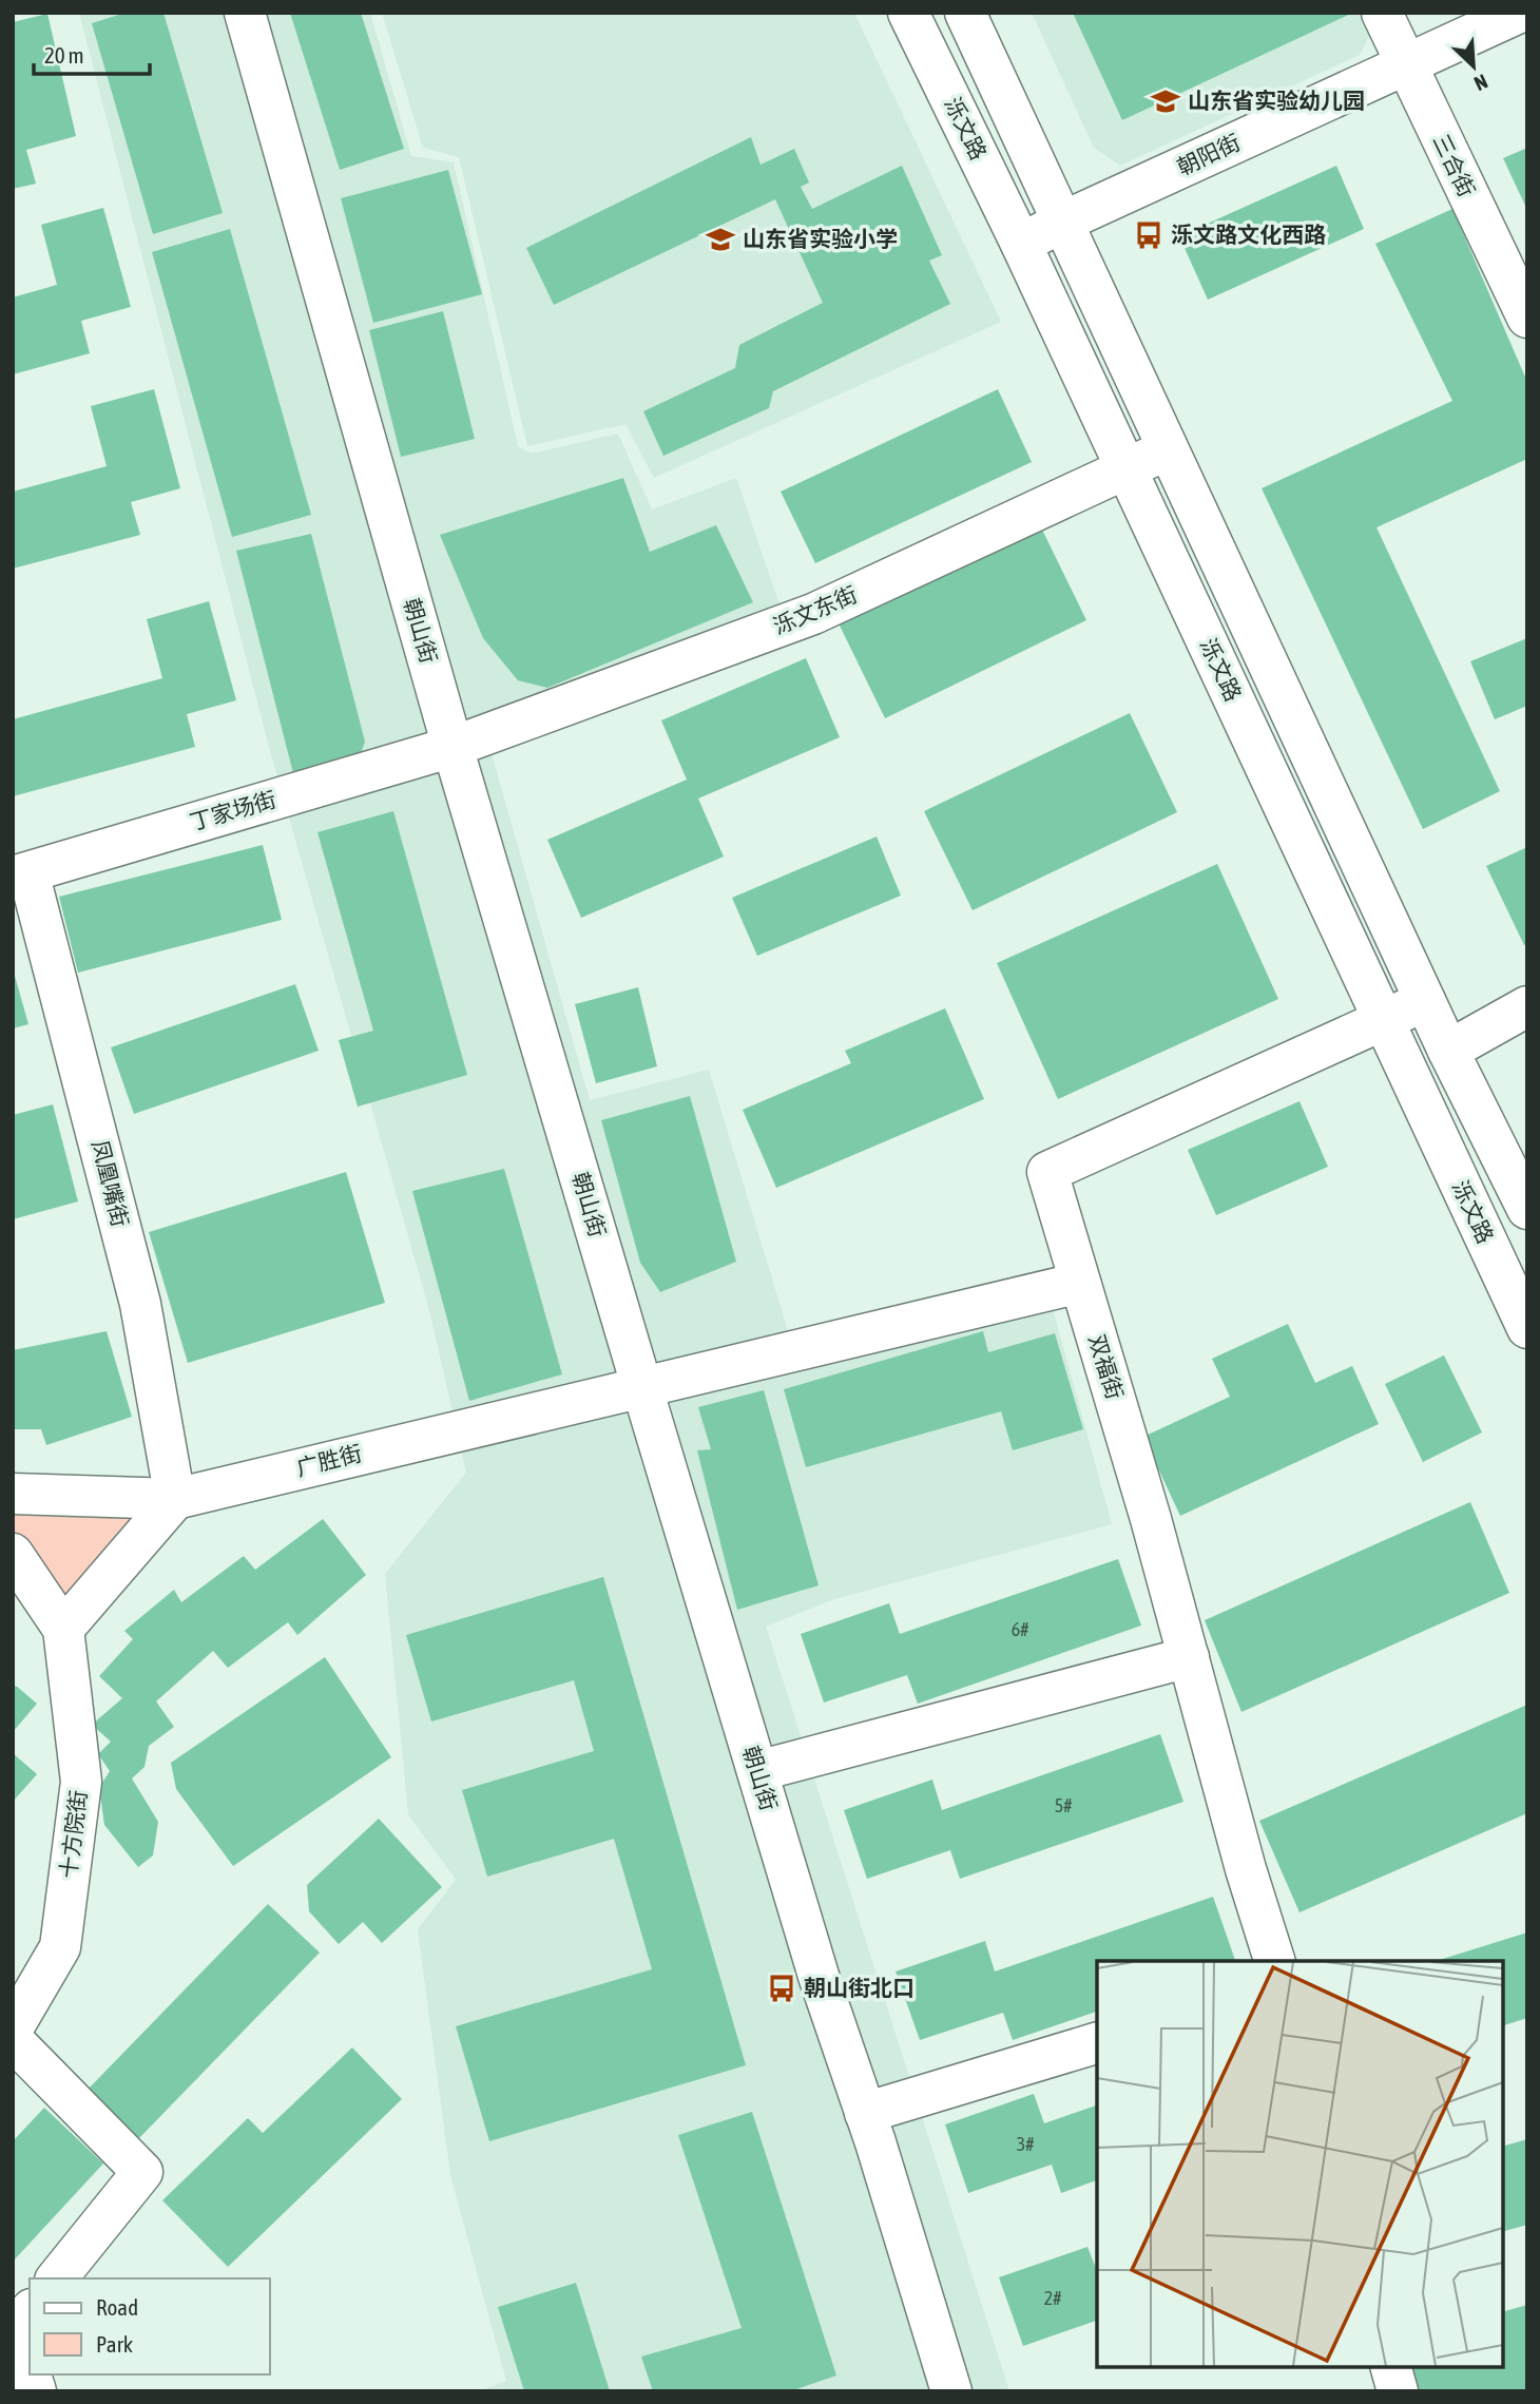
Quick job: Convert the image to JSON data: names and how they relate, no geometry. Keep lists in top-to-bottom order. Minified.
{"streets":{"street":["泺文路","朝阳街","三合街","泺文东街","朝山街","丁家场街","凤凰嘴街","双福街","广胜街","十方院街"]},"crossings":[["泺文路","朝阳街"],["泺文路","泺文东街"],["泺文路","双福街"],["朝阳街","三合街"],["泺文东街","朝山街"],["泺文东街","丁家场街"],["朝山街","丁家场街"],["朝山街","广胜街"],["丁家场街","凤凰嘴街"],["凤凰嘴街","广胜街"],["双福街","广胜街"]],"places":{"school or university":["山东省实验幼儿园","山东省实验小学"],"bus stop":["泺文路文化西路","朝山街北口"]},"house_numbers":["6#","5#","3#","2#"],"legend":["Road","Park"],"scale_bar":"20 m","north":"bottom right"}
